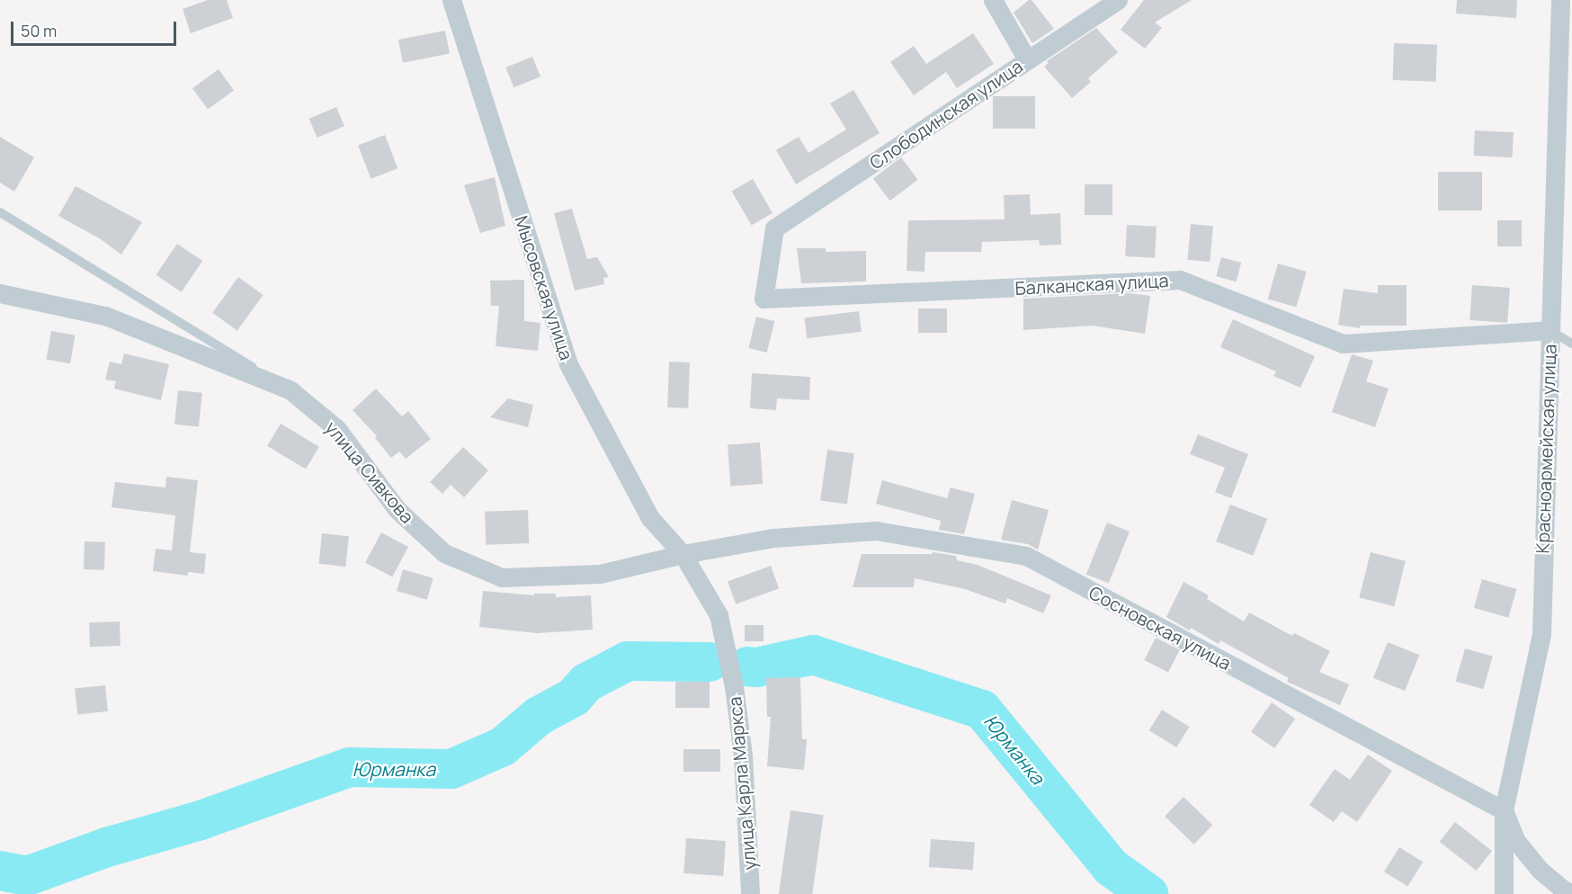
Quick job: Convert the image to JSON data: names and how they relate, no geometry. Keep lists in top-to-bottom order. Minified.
{"streets":{"street":["Слободинская улица","Балканская улица","Мысовская улица","Красноармейская улица","улица Сивкова","Сосновская улица","улица Карла Маркса"]},"crossings":[["Слободинская улица","Балканская улица"],["Балканская улица","Красноармейская улица"],["Мысовская улица","улица Сивкова"],["Мысовская улица","Сосновская улица"],["Мысовская улица","улица Карла Маркса"],["Красноармейская улица","Сосновская улица"],["улица Сивкова","Сосновская улица"],["улица Сивкова","улица Карла Маркса"],["Сосновская улица","улица Карла Маркса"]],"water":["Юрманка"],"scale_bar":"50 m"}
